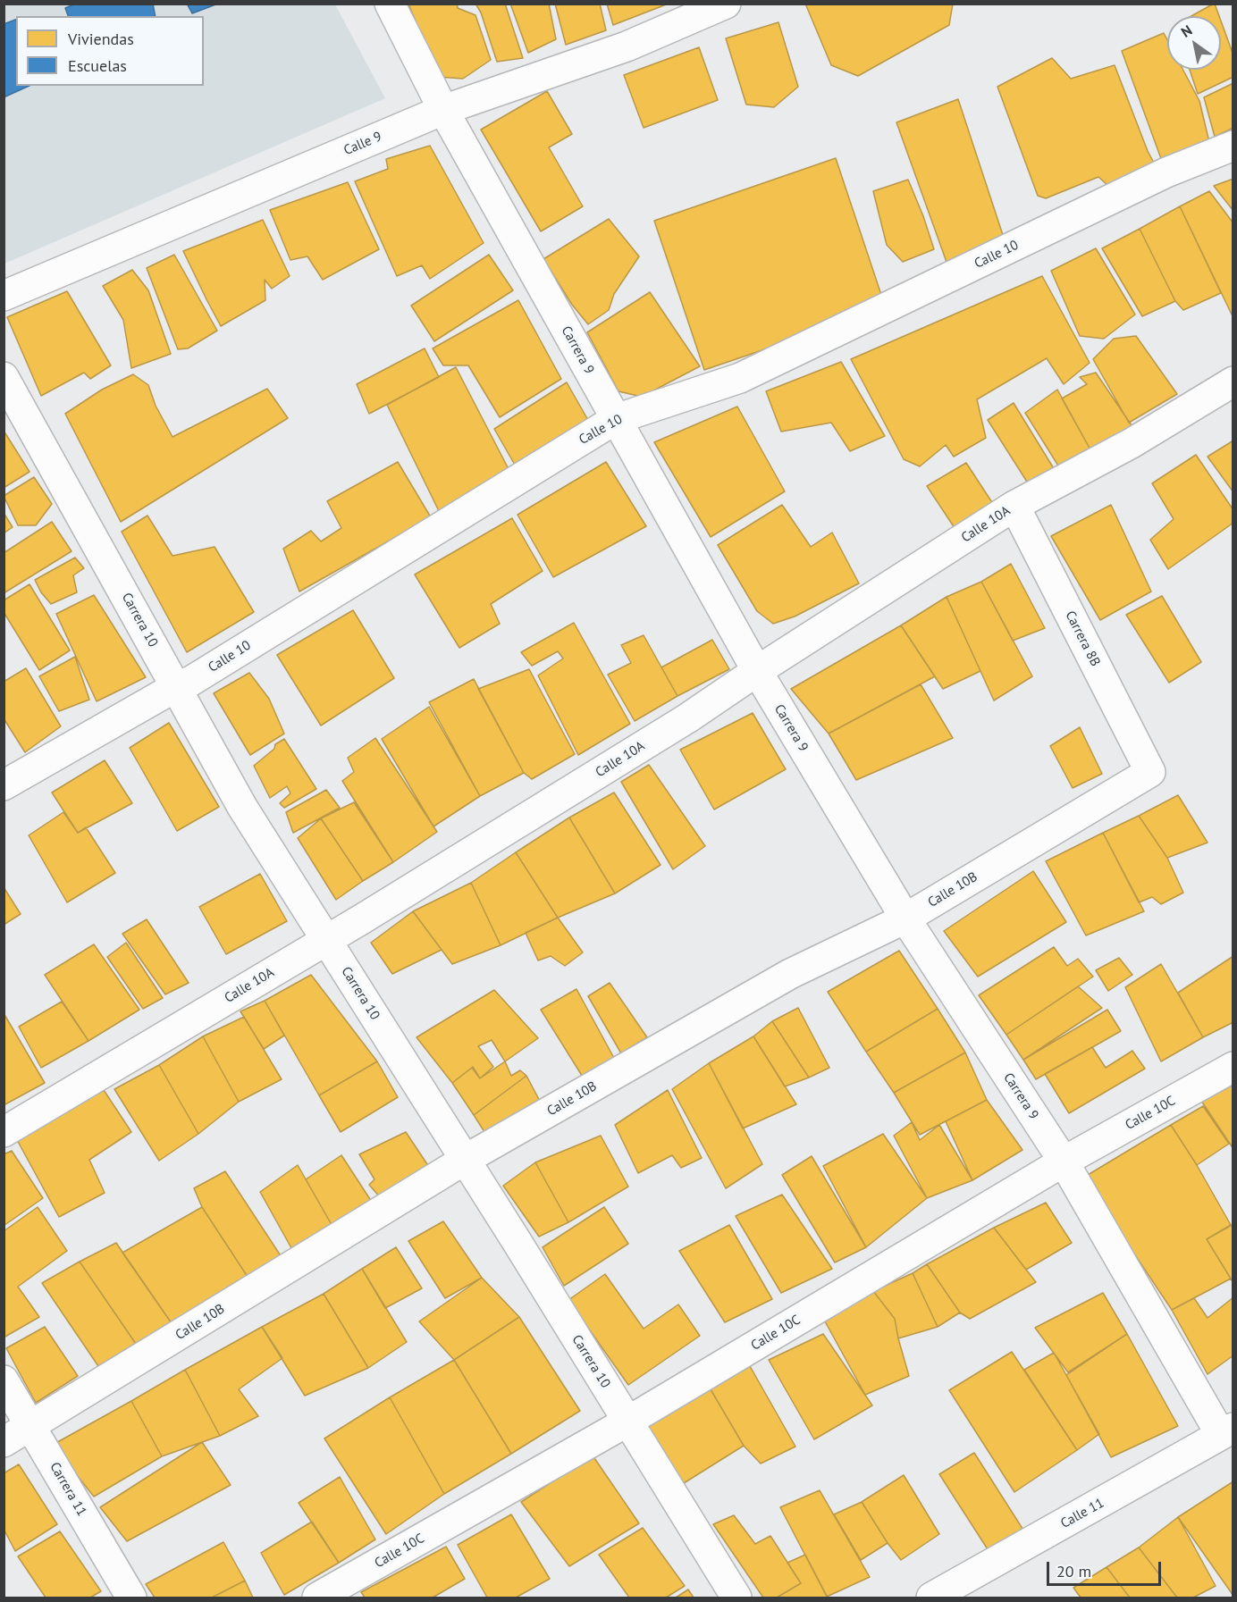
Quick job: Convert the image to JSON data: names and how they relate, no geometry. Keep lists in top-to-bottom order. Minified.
{"streets":{"street":["Calle 9","Calle 10","Carrera 9","Calle 10A","Carrera 10","Carrera 8B","Calle 10B","Calle 10C","Carrera 11","Calle 11"]},"crossings":[["Calle 9","Carrera 9"],["Calle 10","Carrera 9"],["Calle 10","Carrera 10"],["Carrera 9","Calle 10A"],["Carrera 9","Calle 10B"],["Carrera 9","Calle 10C"],["Carrera 9","Calle 11"],["Calle 10A","Carrera 10"],["Calle 10A","Carrera 8B"],["Carrera 10","Calle 10B"],["Carrera 10","Calle 10C"],["Carrera 8B","Calle 10B"],["Calle 10B","Carrera 11"]],"legend":["Viviendas","Escuelas"],"scale_bar":"20 m","north":"top left"}
